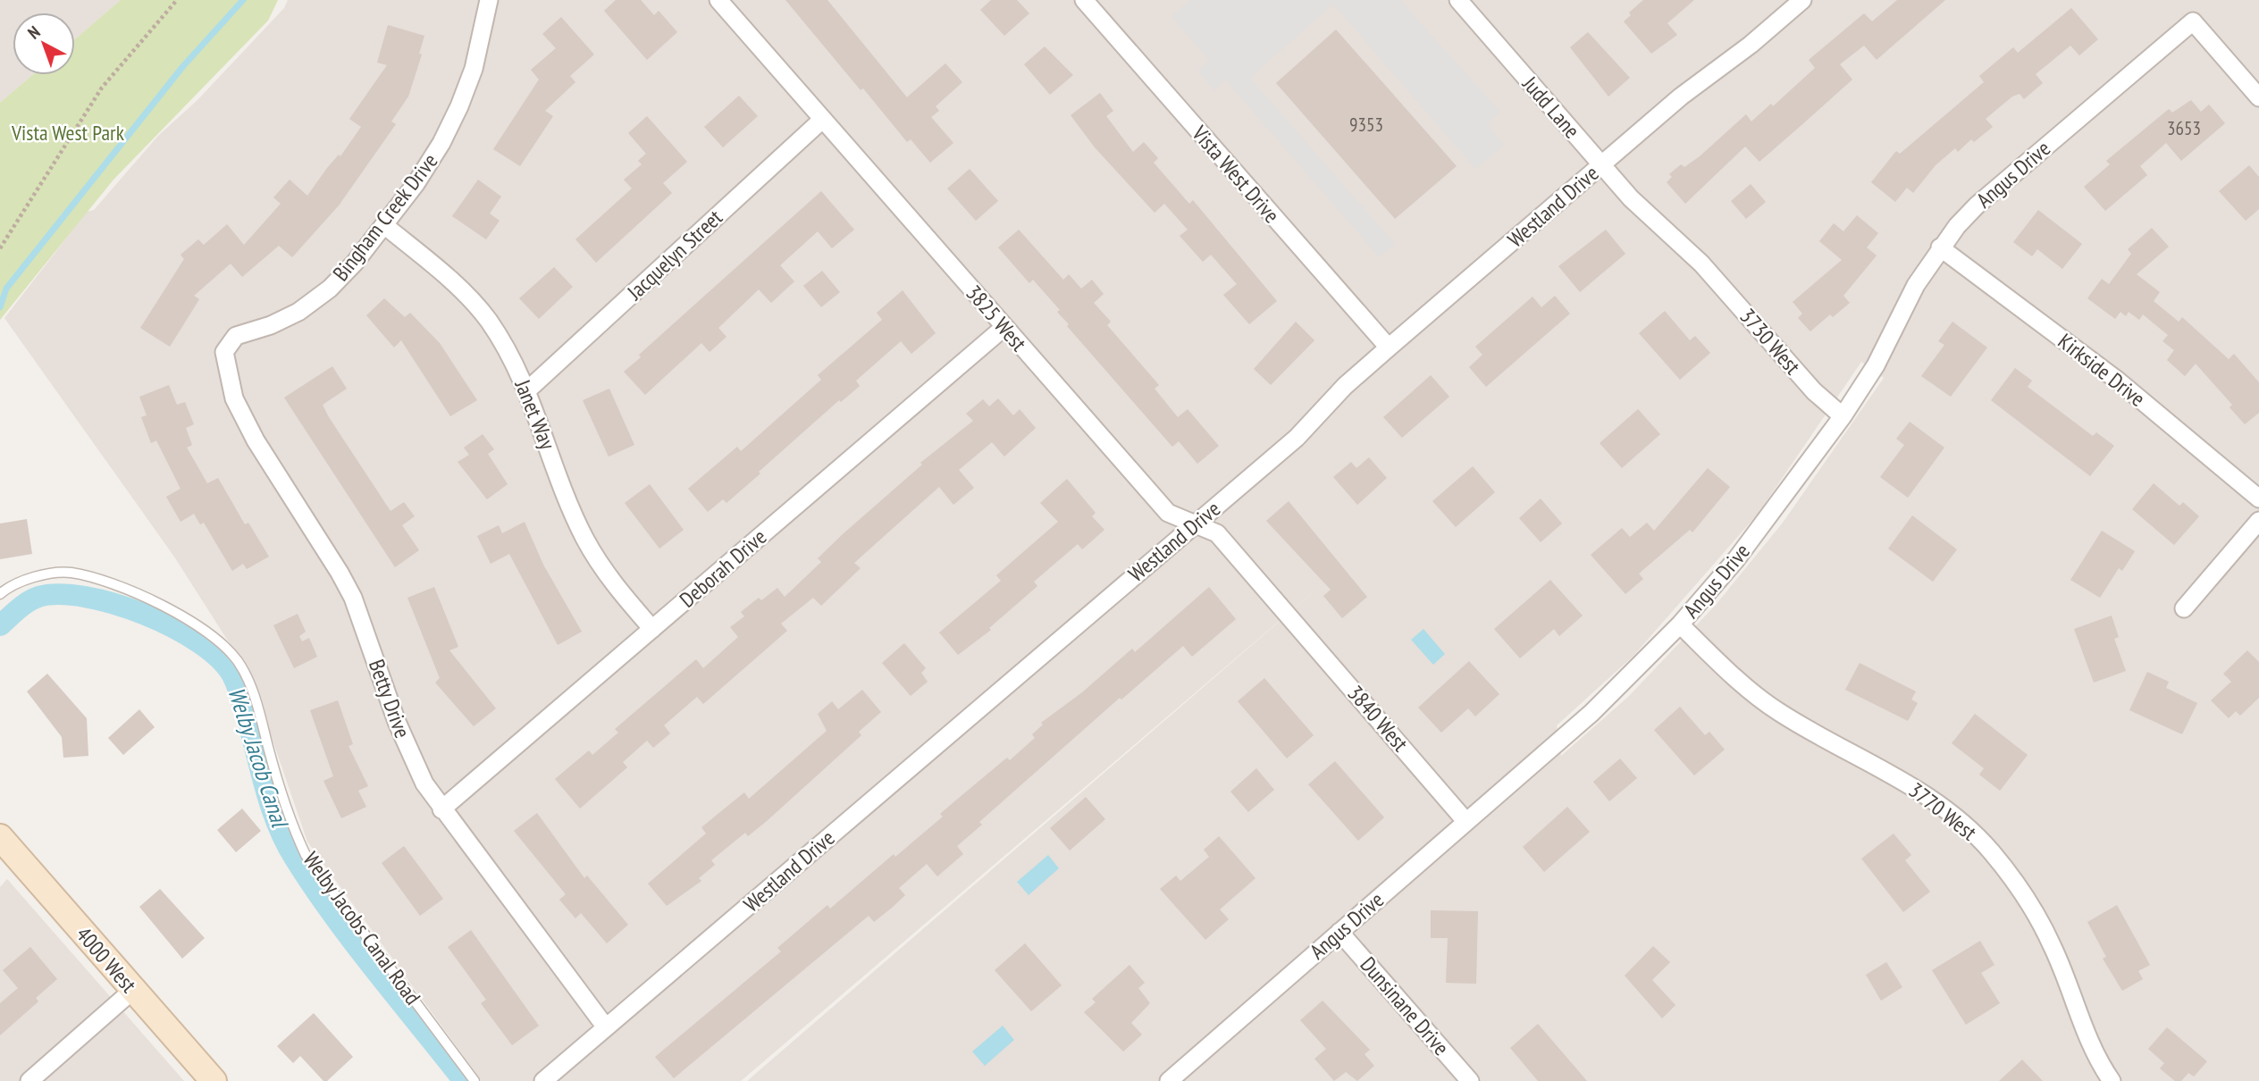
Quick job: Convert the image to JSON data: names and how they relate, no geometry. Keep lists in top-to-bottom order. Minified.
{"streets":{"main road":["4000 West"],"street":["Judd Lane","Vista West Drive","Angus Drive","Westland Drive","Bingham Creek Drive","Jacquelyn Street","3825 West","3730 West","Kirkside Drive","Janet Way","Deborah Drive","Betty Drive","3840 West","3770 West","Dunsinane Drive"],"lane":["Welby Jacobs Canal Road"]},"crossings":[["Judd Lane","Westland Drive"],["Judd Lane","3730 West"],["Vista West Drive","Westland Drive"],["Angus Drive","3730 West"],["Angus Drive","Kirkside Drive"],["Angus Drive","3840 West"],["Angus Drive","3770 West"],["Angus Drive","Dunsinane Drive"],["Westland Drive","3825 West"],["Westland Drive","Betty Drive"],["Bingham Creek Drive","Janet Way"],["Bingham Creek Drive","Betty Drive"],["Jacquelyn Street","3825 West"],["Jacquelyn Street","Janet Way"],["3825 West","Deborah Drive"],["3825 West","3840 West"],["Janet Way","Deborah Drive"],["Deborah Drive","Betty Drive"]],"water":["Welby Jacob Canal"],"parks":["Vista West Park"],"house_numbers":["9353","3653"],"north":"top left"}
